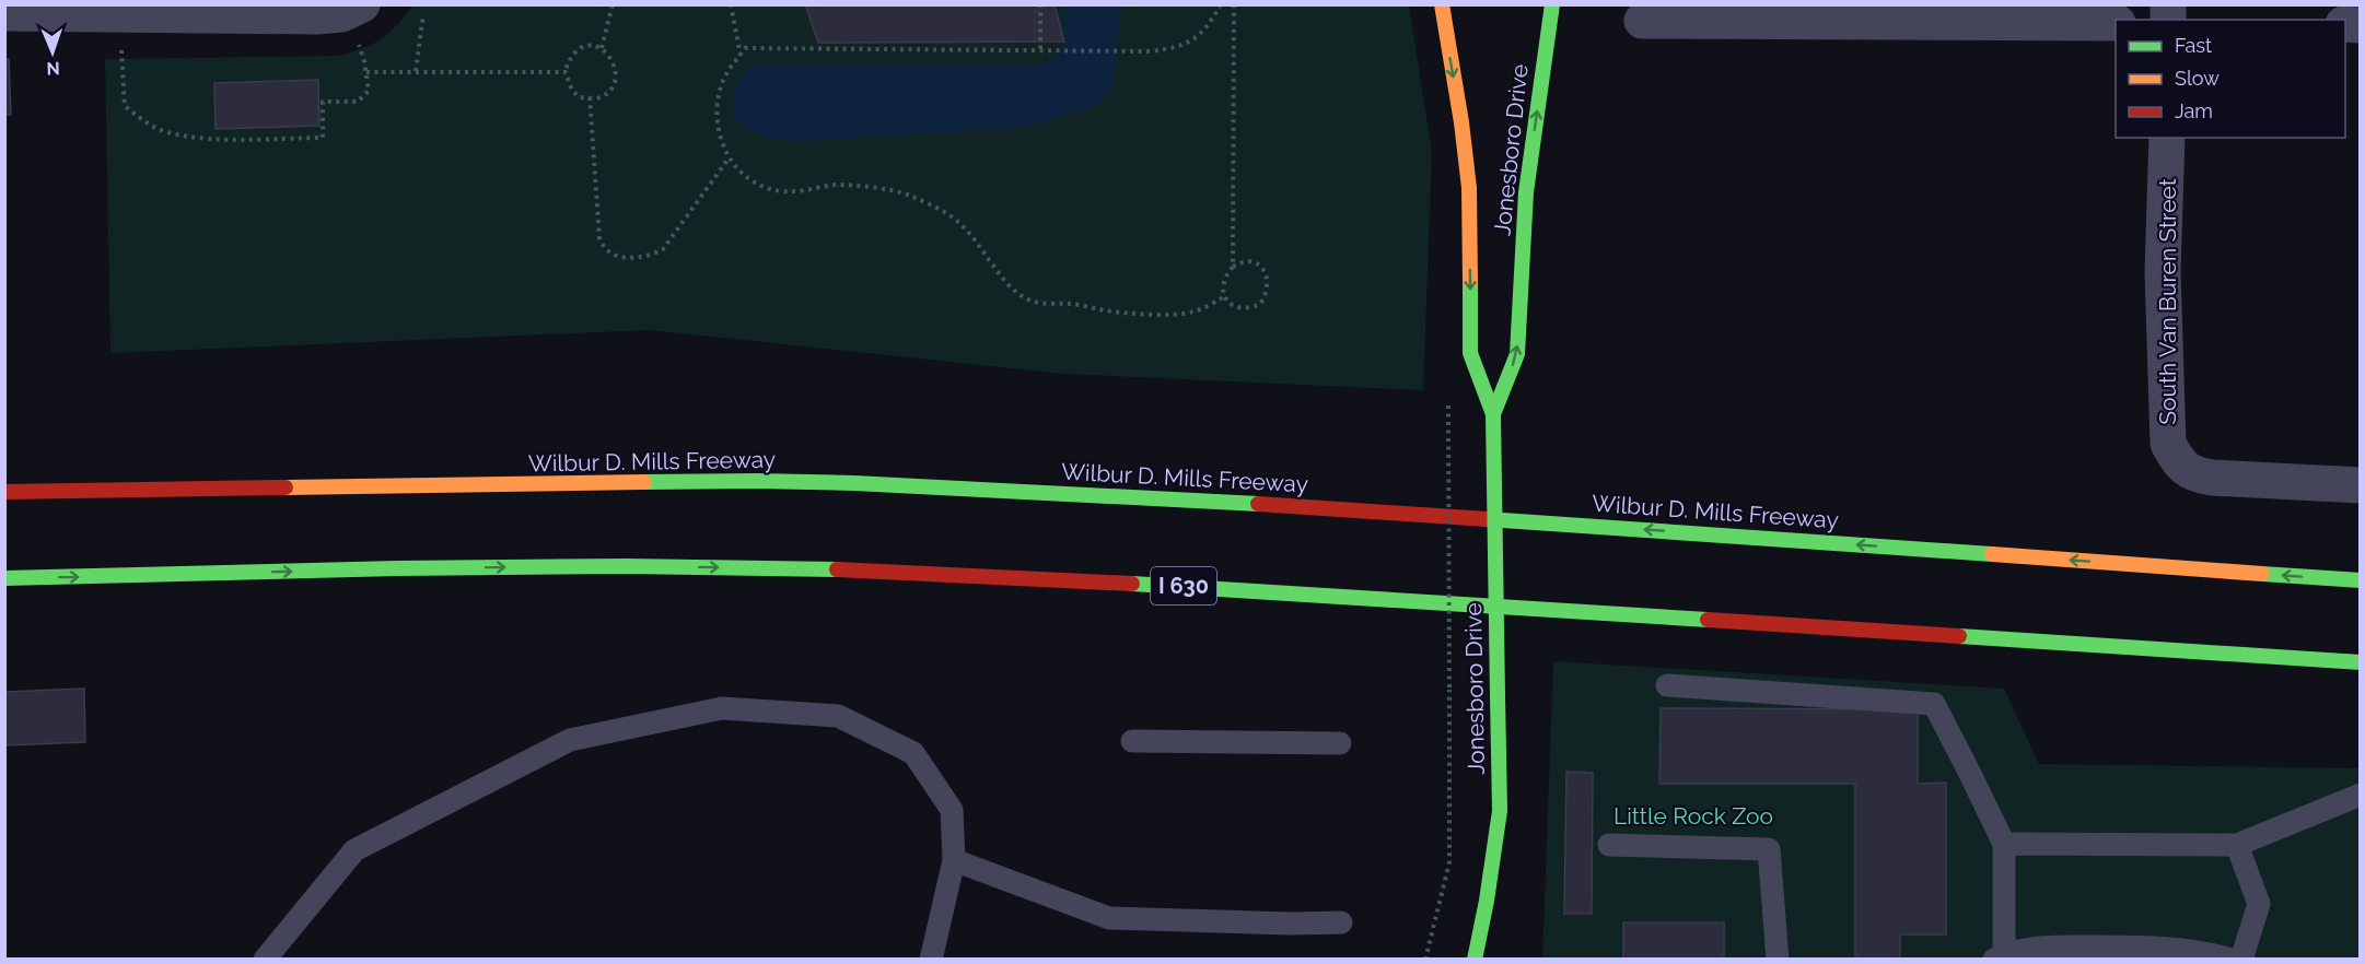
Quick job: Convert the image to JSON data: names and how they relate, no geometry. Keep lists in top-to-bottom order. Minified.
{"streets":{"main road":["Jonesboro Drive","Wilbur D. Mills Freeway","I 630"],"street":["South Van Buren Street"]},"parks":["Little Rock Zoo"],"legend":["Fast","Slow","Jam"],"north":"bottom"}
